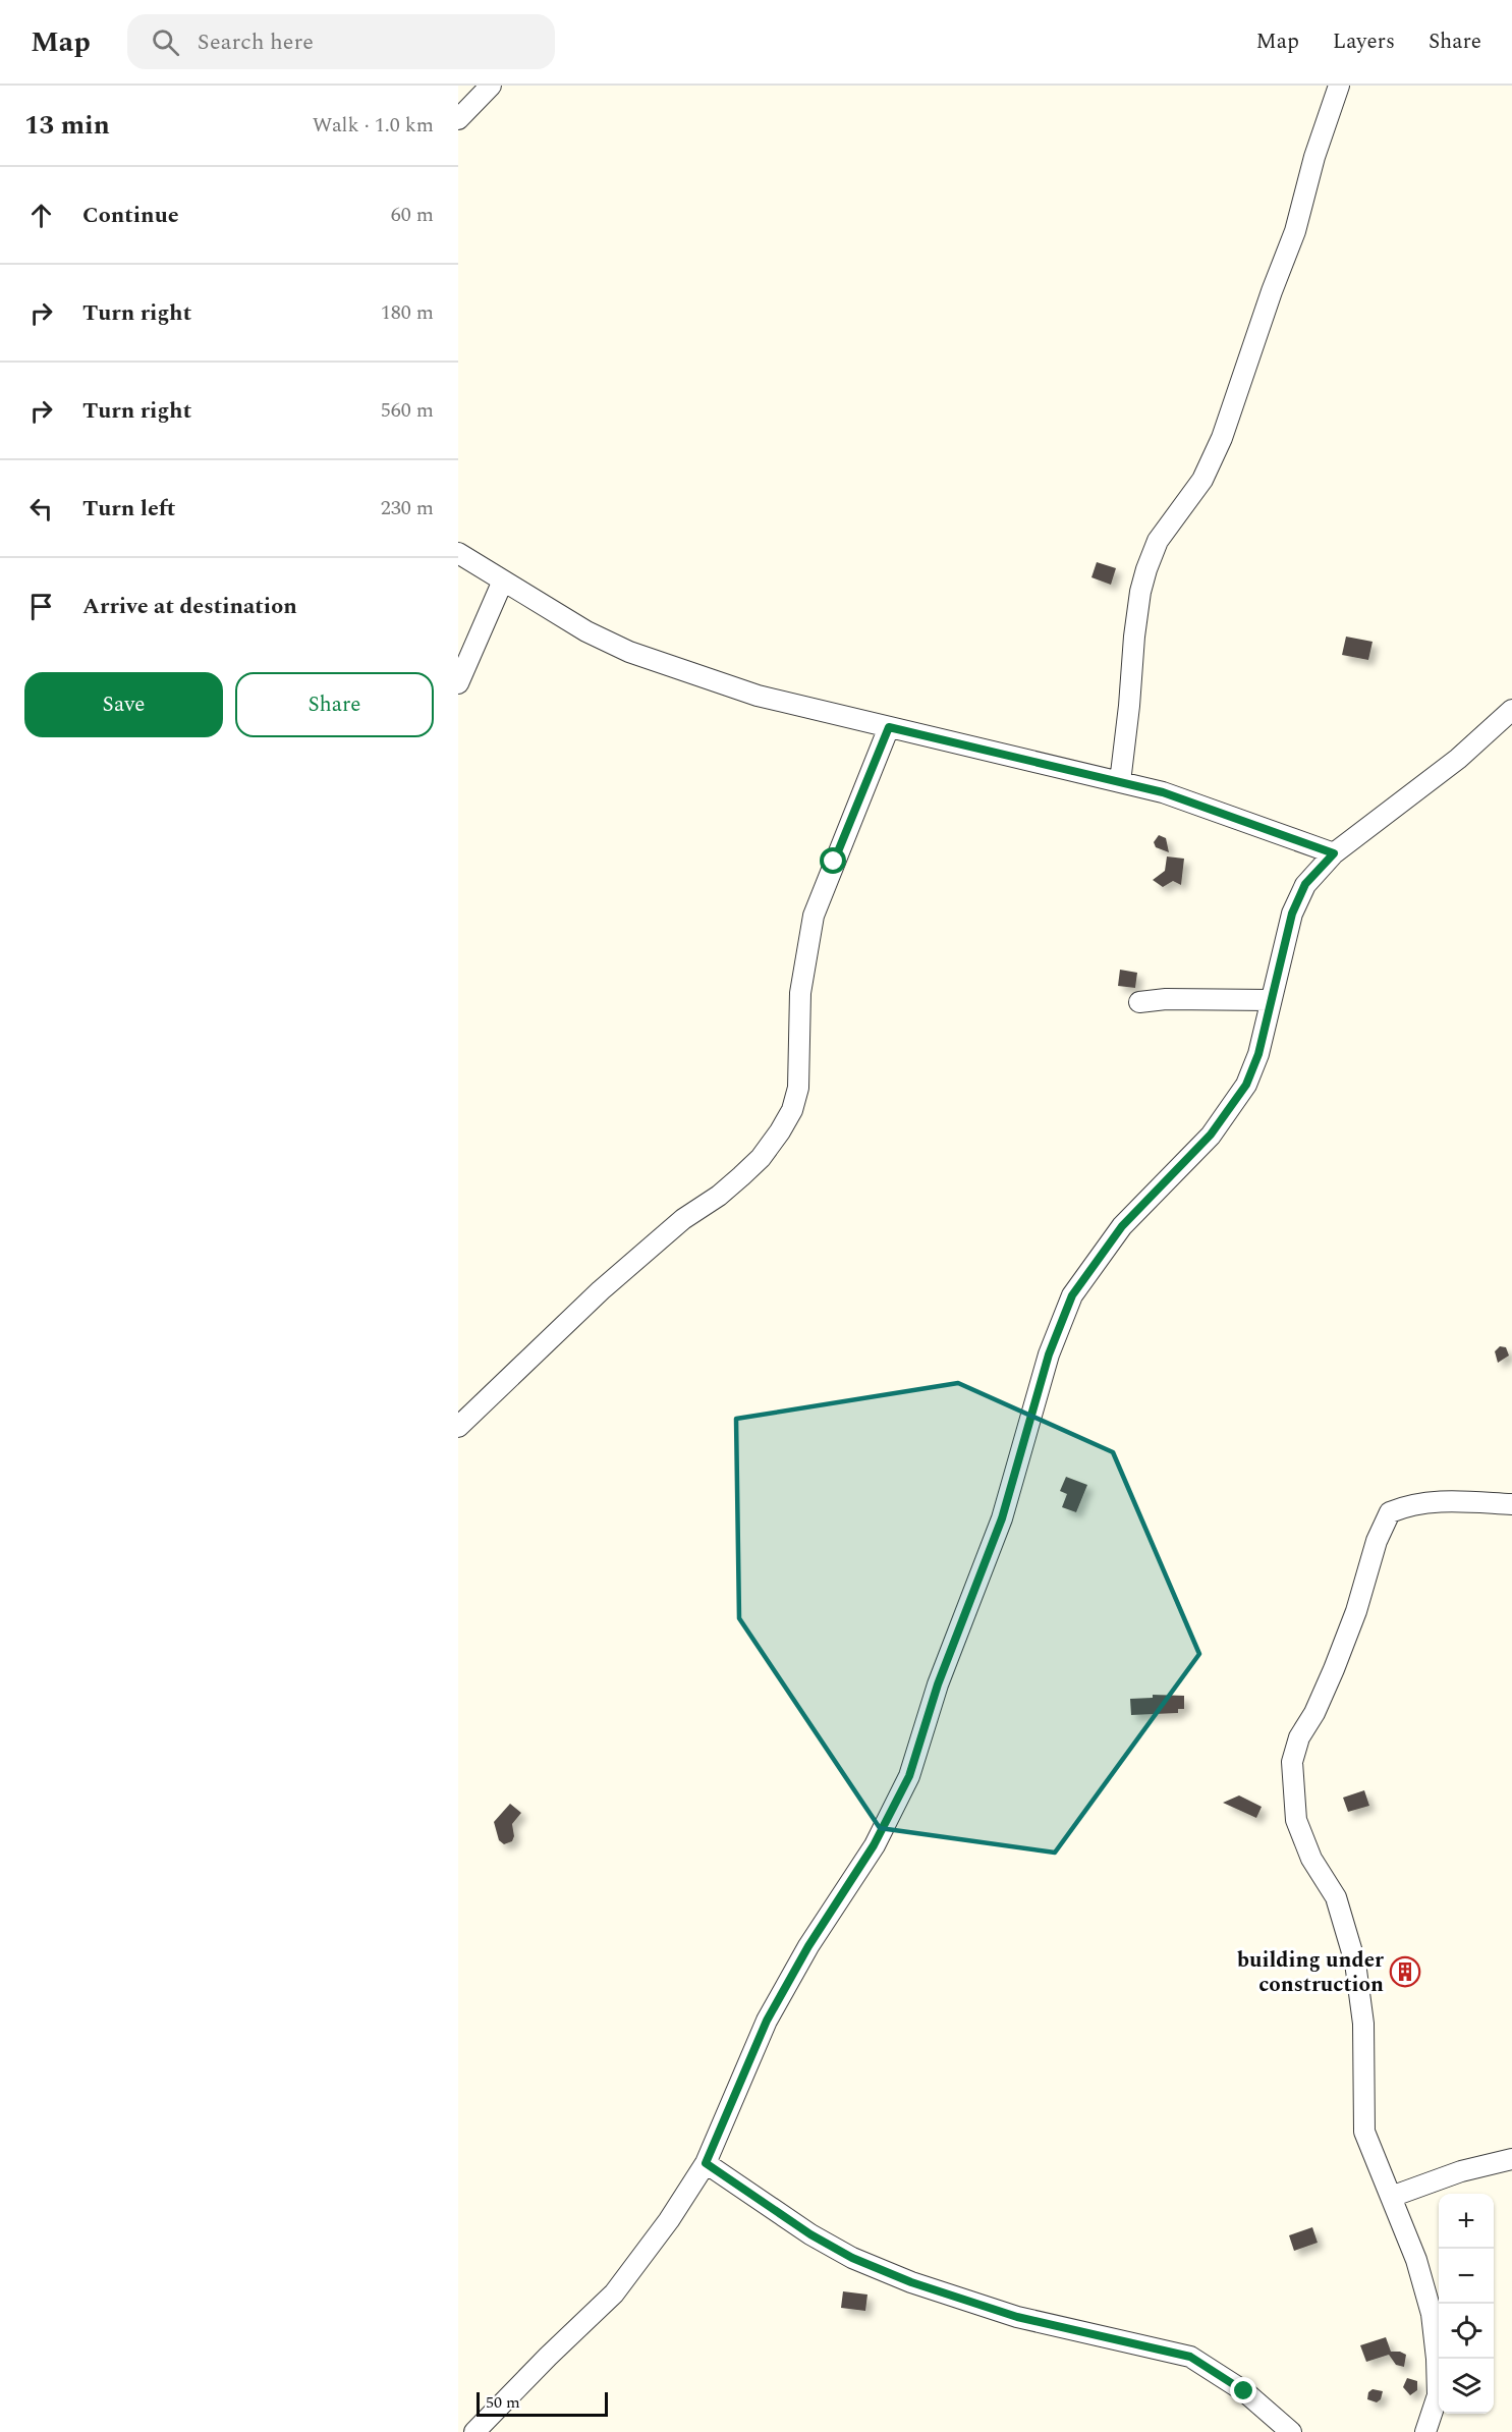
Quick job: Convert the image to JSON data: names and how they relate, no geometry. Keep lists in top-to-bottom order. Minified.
{"places":{"building":["building under construction"]},"scale_bar":"50 m","page":{"header":"Map","search":"Search here","nav":["Map","Layers","Share"],"heading":["13 min","Walk · 1.0 km"],"list":[["Continue","60 m"],["Turn right","180 m"],["Turn right","560 m"],["Turn left","230 m"],"Arrive at destination"],"buttons":["Save","Share"],"map_buttons":["+","−"],"scale":"50 m"}}
